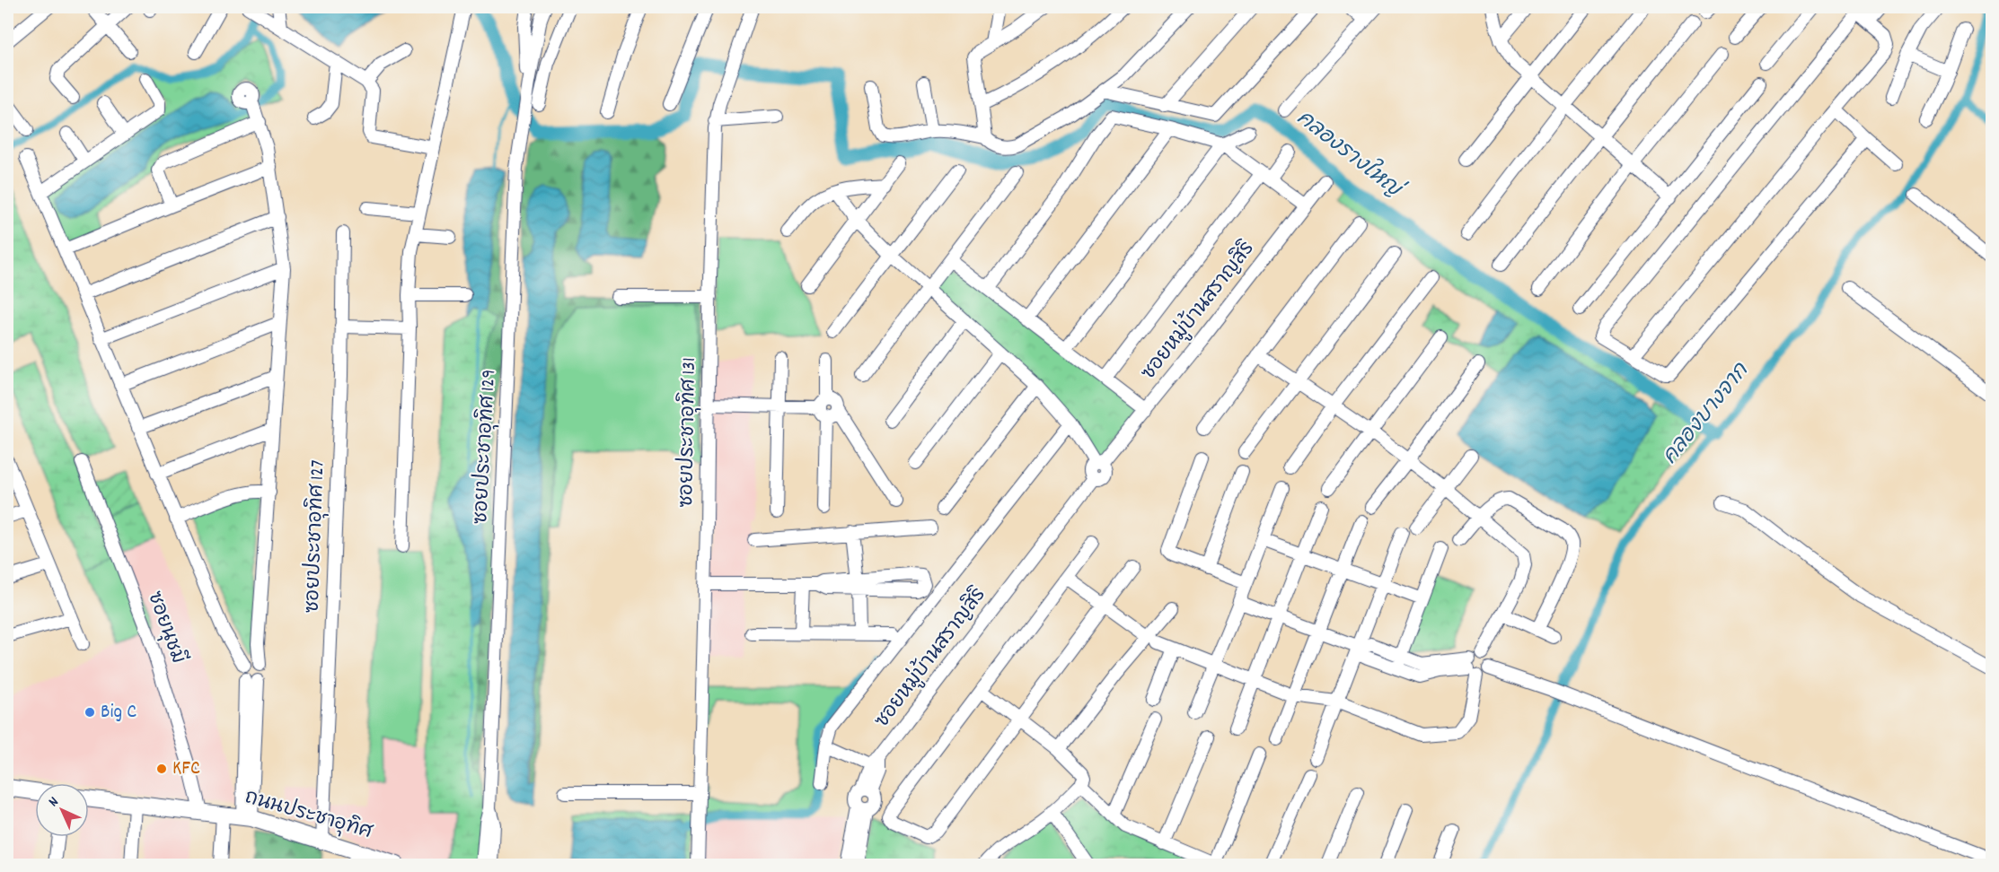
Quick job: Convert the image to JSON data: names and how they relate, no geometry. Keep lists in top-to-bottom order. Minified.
{"streets":{"main road":["ถนนประชาอุทิศ"],"street":["ซอยหมู่บ้านสราญสิริ","ซอยประชาอุทิศ 131","ซอยประชาอุทิศ 129","ซอยประชาอุทิศ 127","ซอยนุชมี"]},"crossings":[["ซอยประชาอุทิศ 127","ถนนประชาอุทิศ"],["ซอยนุชมี","ถนนประชาอุทิศ"]],"water":["คลองรางใหญ่","คลองบางจาก"],"places":["Big C","KFC"],"north":"top left"}
